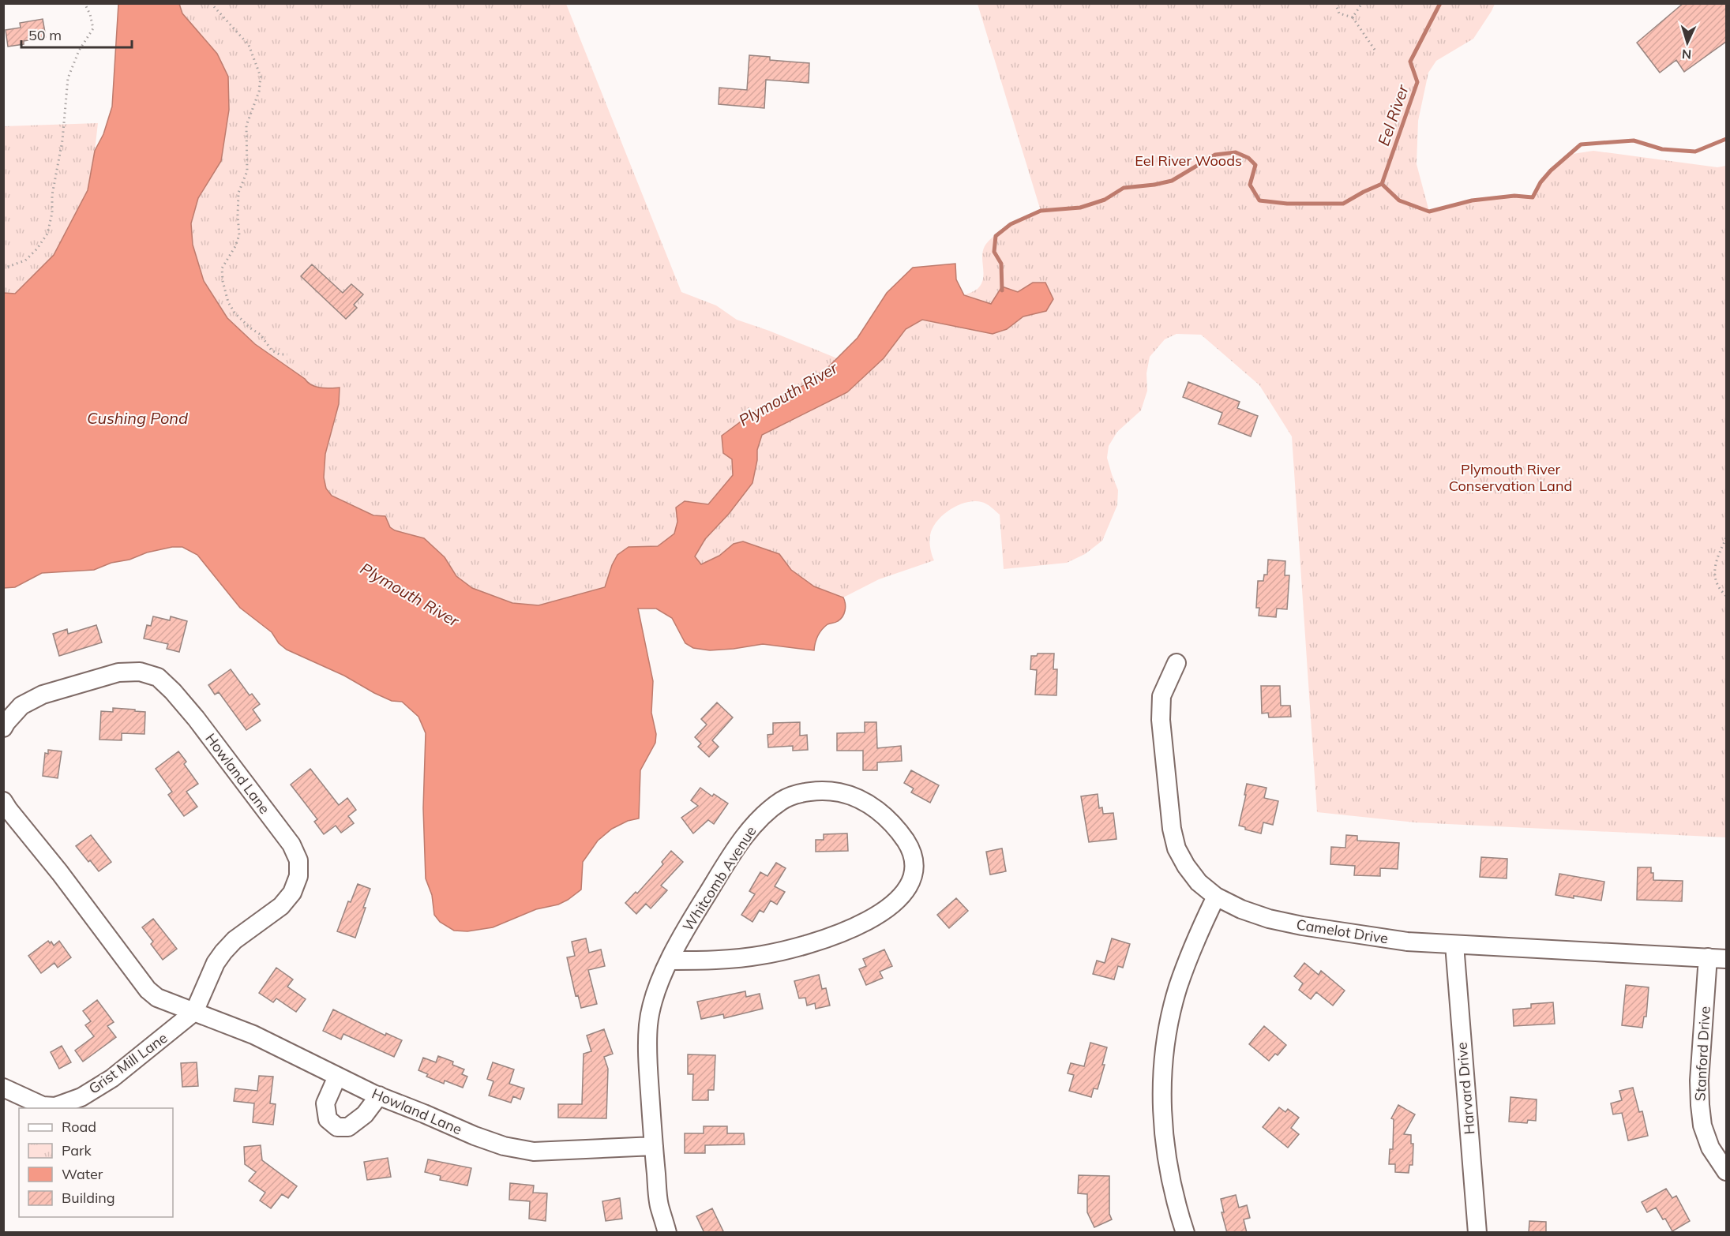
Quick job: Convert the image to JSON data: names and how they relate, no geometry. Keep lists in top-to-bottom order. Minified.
{"streets":{"street":["Howland Lane","Whitcomb Avenue","Camelot Drive","Stanford Drive","Grist Mill Lane","Harvard Drive"]},"crossings":[["Howland Lane","Whitcomb Avenue"],["Howland Lane","Grist Mill Lane"],["Camelot Drive","Stanford Drive"],["Camelot Drive","Harvard Drive"]],"water":["Eel River","Plymouth River","Cushing Pond"],"parks":["Eel River Woods","Plymouth River Conservation Land"],"legend":["Road","Park","Water","Building"],"scale_bar":"50 m","north":"bottom"}
